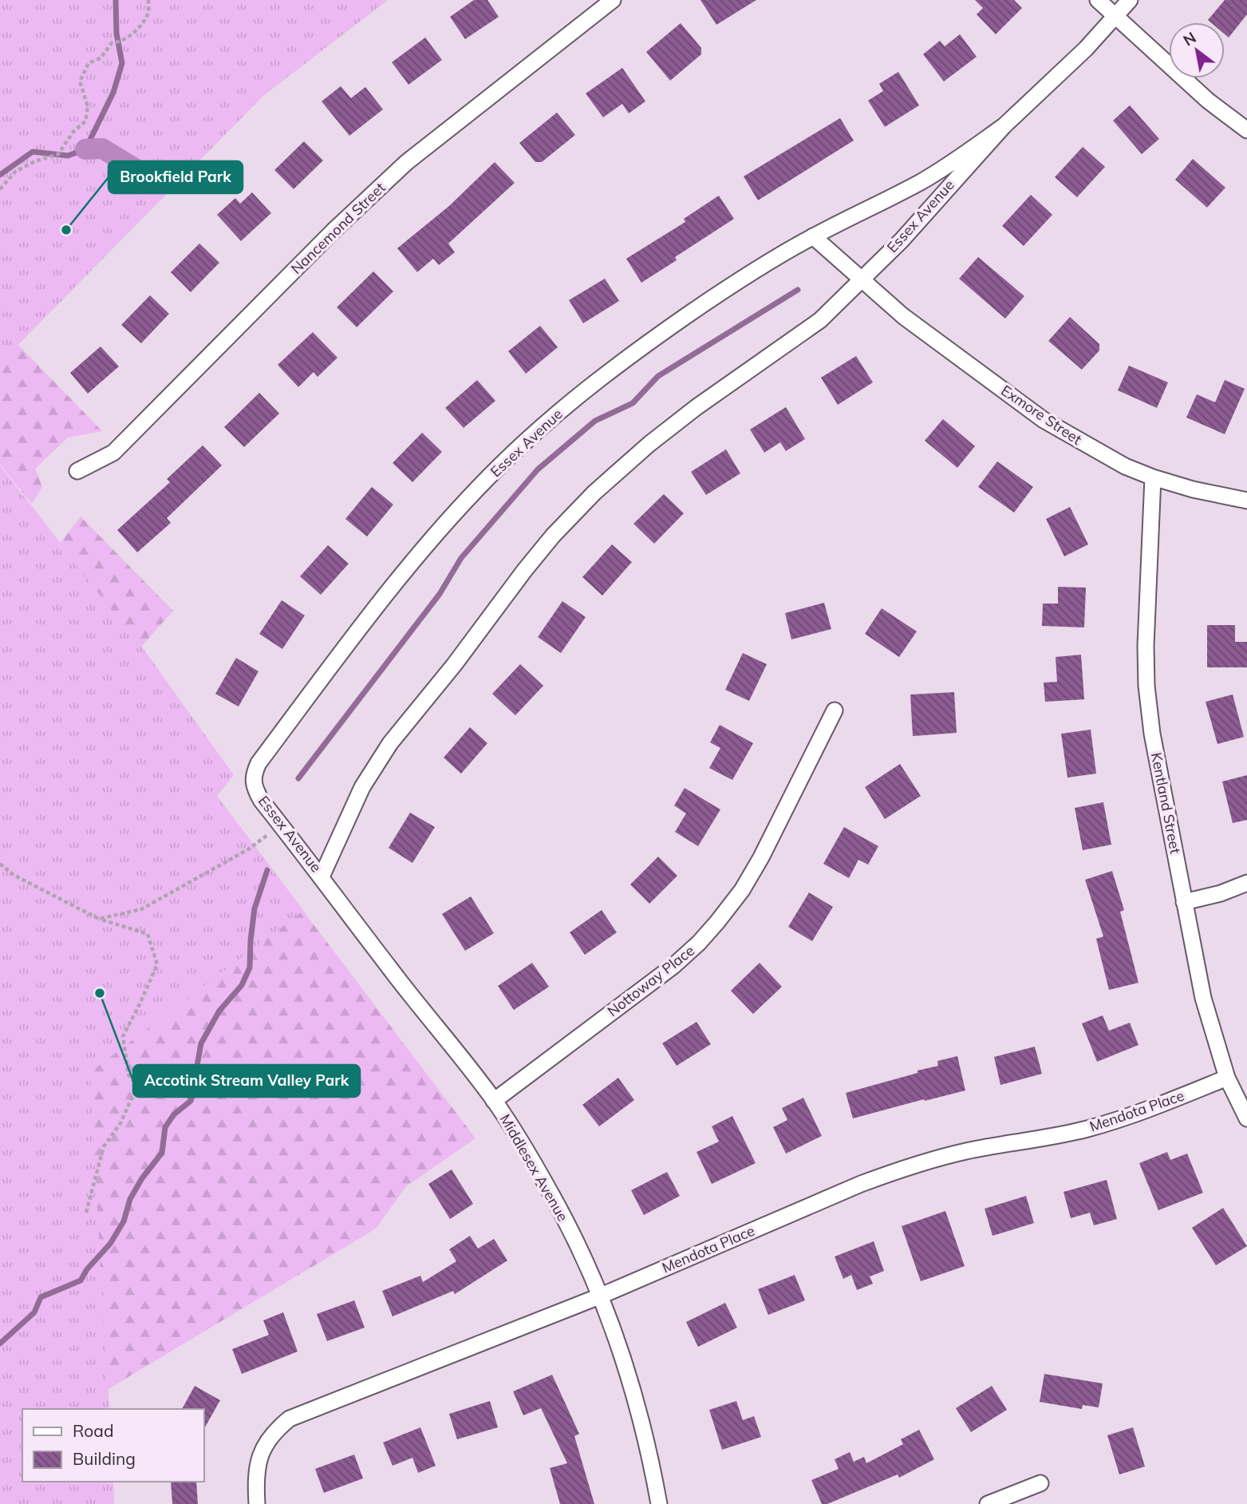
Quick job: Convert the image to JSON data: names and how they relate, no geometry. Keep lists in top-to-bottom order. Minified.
{"streets":{"street":["Essex Avenue","Nancemond Street","Exmore Street","Kentland Street","Nottoway Place","Mendota Place","Middlesex Avenue"]},"crossings":[["Essex Avenue","Exmore Street"],["Essex Avenue","Middlesex Avenue"],["Exmore Street","Kentland Street"],["Kentland Street","Mendota Place"],["Nottoway Place","Middlesex Avenue"],["Mendota Place","Middlesex Avenue"]],"places":["Brookfield Park","Accotink Stream Valley Park"],"legend":["Road","Building"],"north":"top left"}
